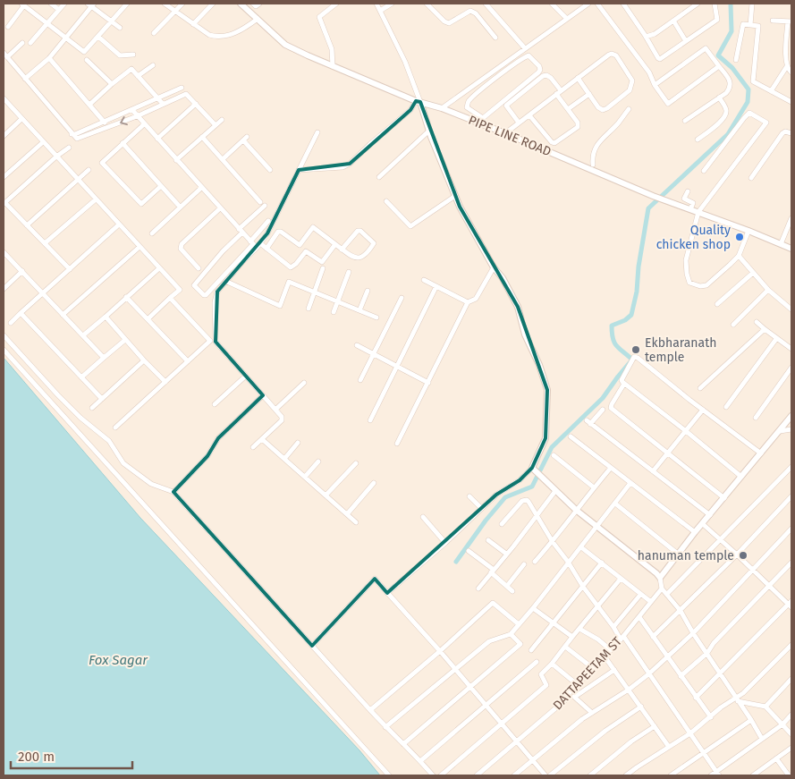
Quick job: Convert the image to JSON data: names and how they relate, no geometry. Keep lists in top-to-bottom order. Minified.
{"streets":{"street":["PIPE LINE ROAD","DATTAPEETAM ST"]},"water":["Fox Sagar"],"places":["Quality chicken shop","Ekbharanath temple","hanuman temple"],"scale_bar":"200 m"}
